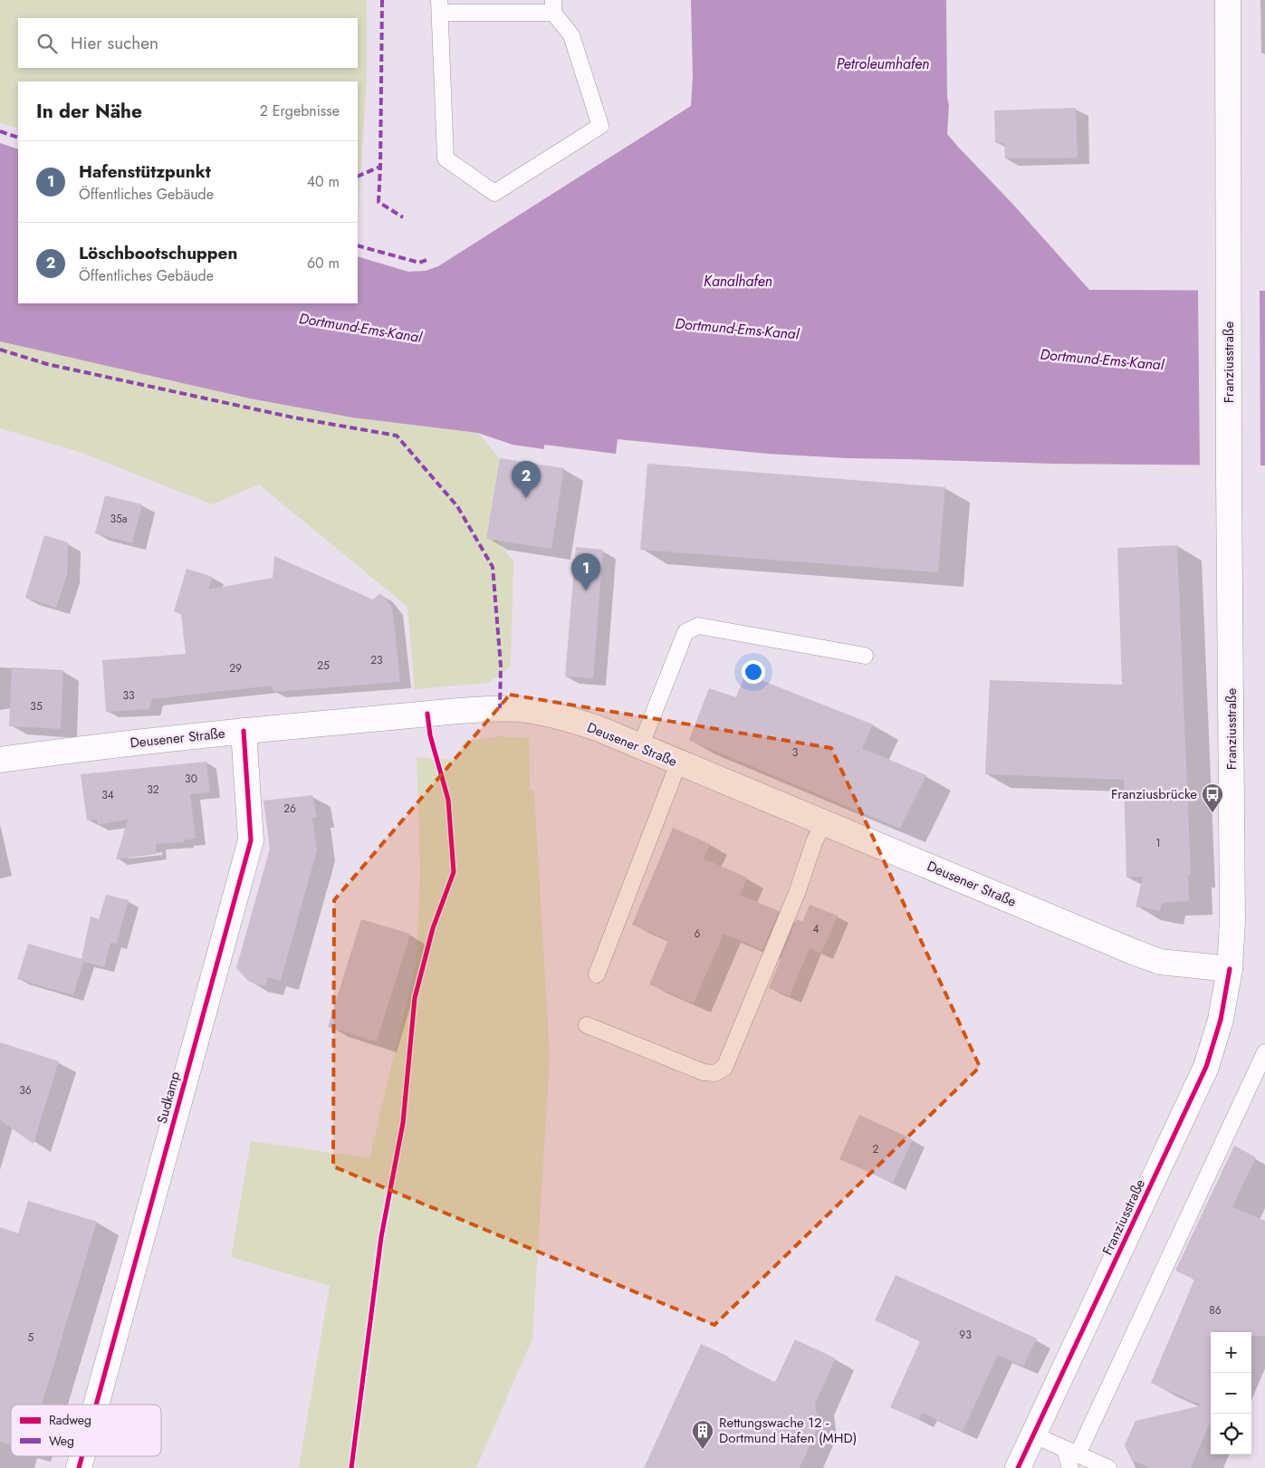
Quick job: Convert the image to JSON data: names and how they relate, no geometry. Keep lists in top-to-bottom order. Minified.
{"streets":{"main road":["Franziusstraße","Deusener Straße","Sudkamp"]},"crossings":[["Franziusstraße","Deusener Straße"],["Deusener Straße","Sudkamp"]],"water":["Petroleumhafen","Kanalhafen","Dortmund-Ems-Kanal"],"places":{"bus stop":["Franziusbrücke"],"building":["Rettungswache 12 - Dortmund Hafen (MHD)"]},"house_numbers":["35a","23","25","29","33","35","3","30","32","34","26","1","4","6","36","2","86","93","5"],"legend":["Radweg","Weg"],"page":{"search":"Hier suchen","heading":["In der Nähe","2 Ergebnisse"],"list":[{"mark":"1","name":"Hafenstützpunkt","note":"Öffentliches Gebäude","value":"40 m"},{"mark":"2","name":"Löschbootschuppen","note":"Öffentliches Gebäude","value":"60 m"}],"pins":["2","1"],"map_buttons":["+","−"]}}
